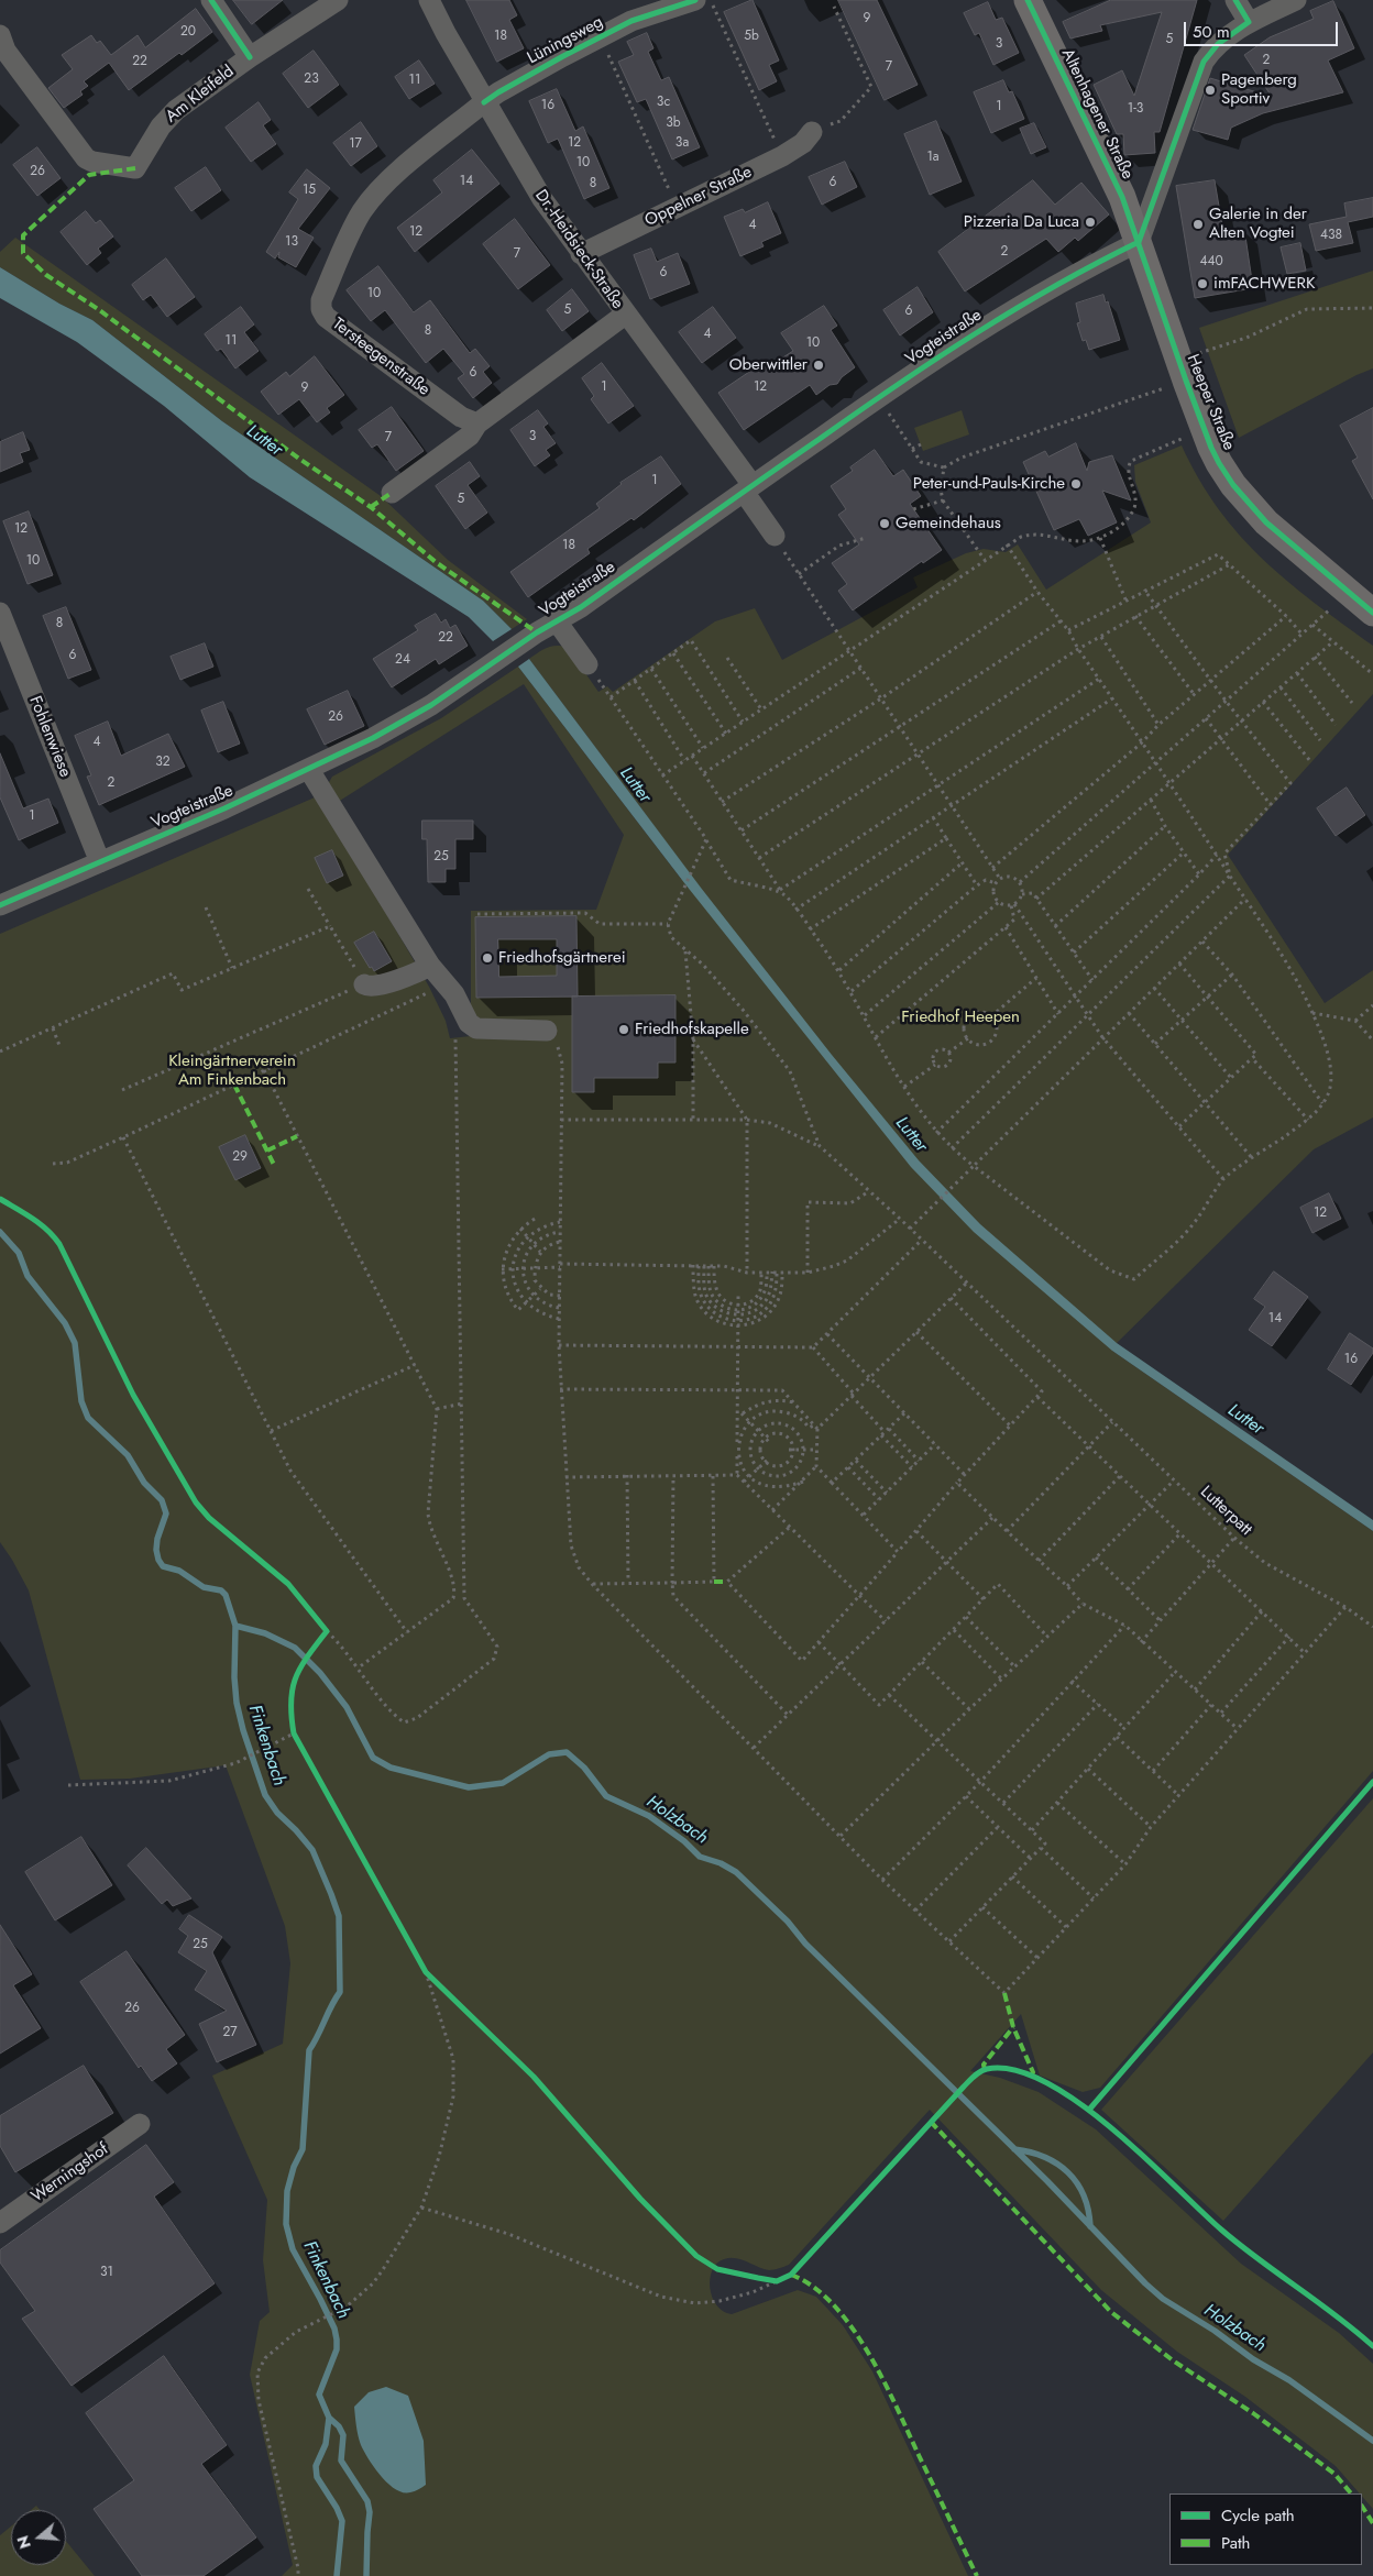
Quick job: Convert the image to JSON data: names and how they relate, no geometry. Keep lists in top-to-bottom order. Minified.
{"streets":{"main road":["Altenhagener Straße","Heeper Straße"],"street":["Lüningsweg","Am Kleifeld","Oppelner Straße","Dr.-Heidsieck-Straße","Vogteistraße","Tersteegenstraße","Fohlenwiese","Werningshof"],"path":["Lutterpatt"]},"crossings":[["Lüningsweg","Dr.-Heidsieck-Straße"],["Lüningsweg","Tersteegenstraße"],["Altenhagener Straße","Vogteistraße"],["Altenhagener Straße","Heeper Straße"],["Oppelner Straße","Dr.-Heidsieck-Straße"],["Dr.-Heidsieck-Straße","Vogteistraße"],["Dr.-Heidsieck-Straße","Tersteegenstraße"],["Vogteistraße","Heeper Straße"],["Vogteistraße","Fohlenwiese"]],"water":["Lutter","Finkenbach","Holzbach"],"parks":["Friedhof Heepen","Kleingärtnerverein Am Finkenbach"],"places":["Pagenberg Sportiv","Pizzeria Da Luca","Galerie in der Alten Vogtei","imFACHWERK","Oberwittler","Peter-und-Pauls-Kirche","Gemeindehaus","Friedhofsgärtnerei","Friedhofskapelle"],"house_numbers":["9","20","18","5b","5","3","2","22","7","23","11","3c","16","1","1-3","3b","12","3a","17","1a","10","26","14","6","8","15","4","12","438","13","2","7","440","6","10","5","6","8","4","11","10","6","1","12","9","3","7","1","5","12","18","10","8","22","6","24","26","4","32","2","1","25","29","12","14","16","25","26","27","31"],"legend":["Cycle path","Path"],"scale_bar":"50 m","north":"left"}
